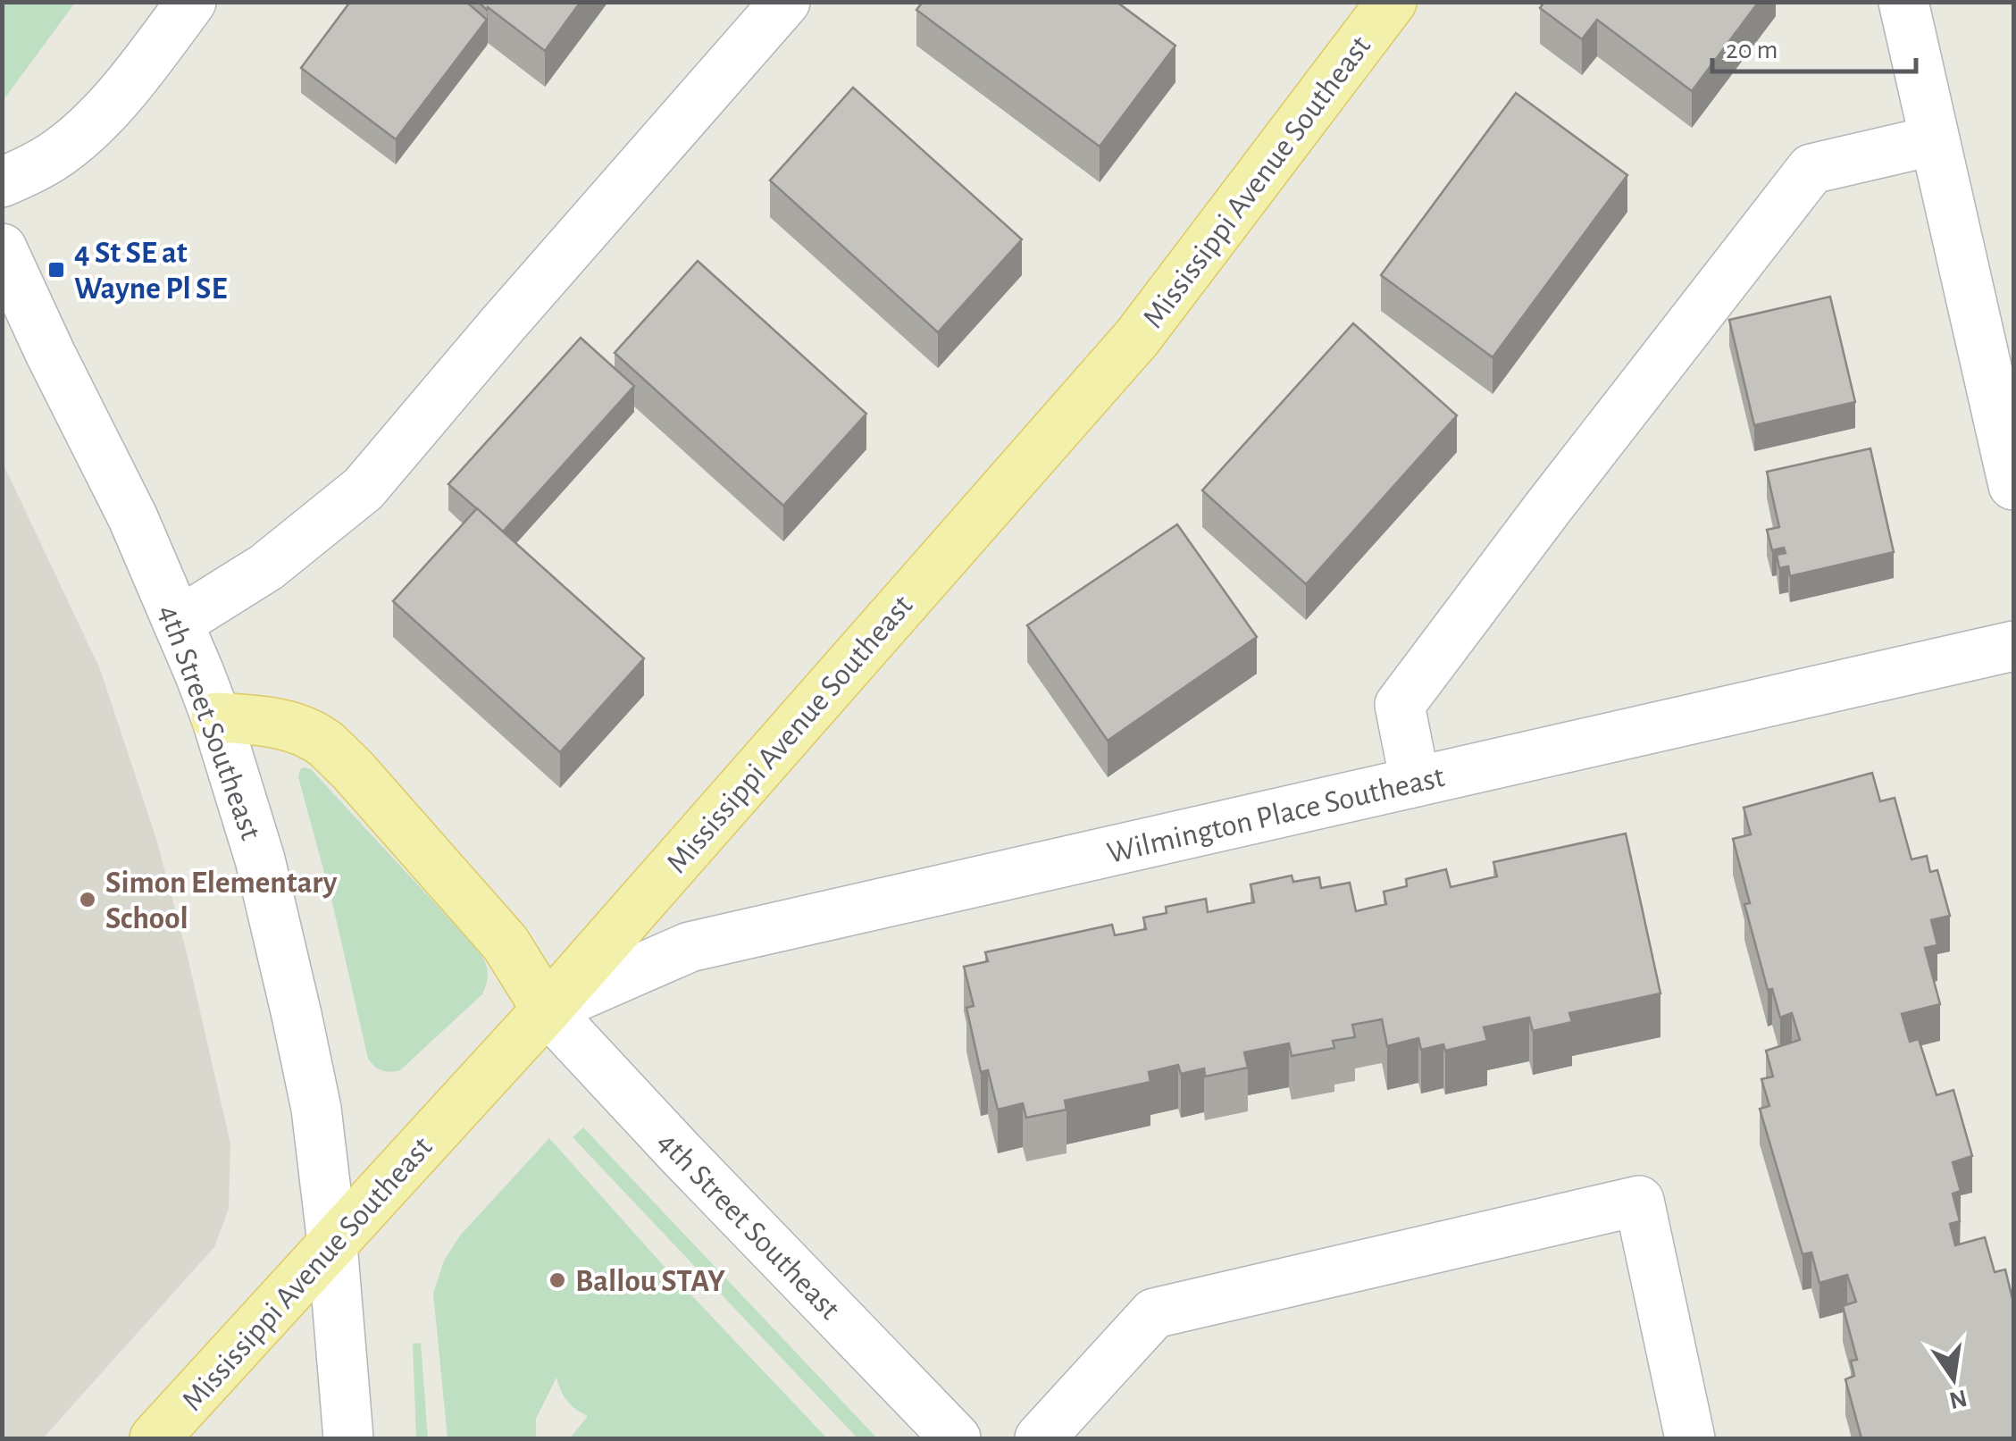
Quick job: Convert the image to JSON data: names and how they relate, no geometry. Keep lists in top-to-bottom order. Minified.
{"streets":{"main road":["Mississippi Avenue Southeast"],"street":["4th Street Southeast","Wilmington Place Southeast"]},"crossings":[["Mississippi Avenue Southeast","4th Street Southeast"],["Mississippi Avenue Southeast","Wilmington Place Southeast"],["4th Street Southeast","Wilmington Place Southeast"]],"places":{"transit":["4 St SE at Wayne Pl SE"],"other":["Simon Elementary School","Ballou STAY"]},"scale_bar":"20 m","north":"bottom"}
